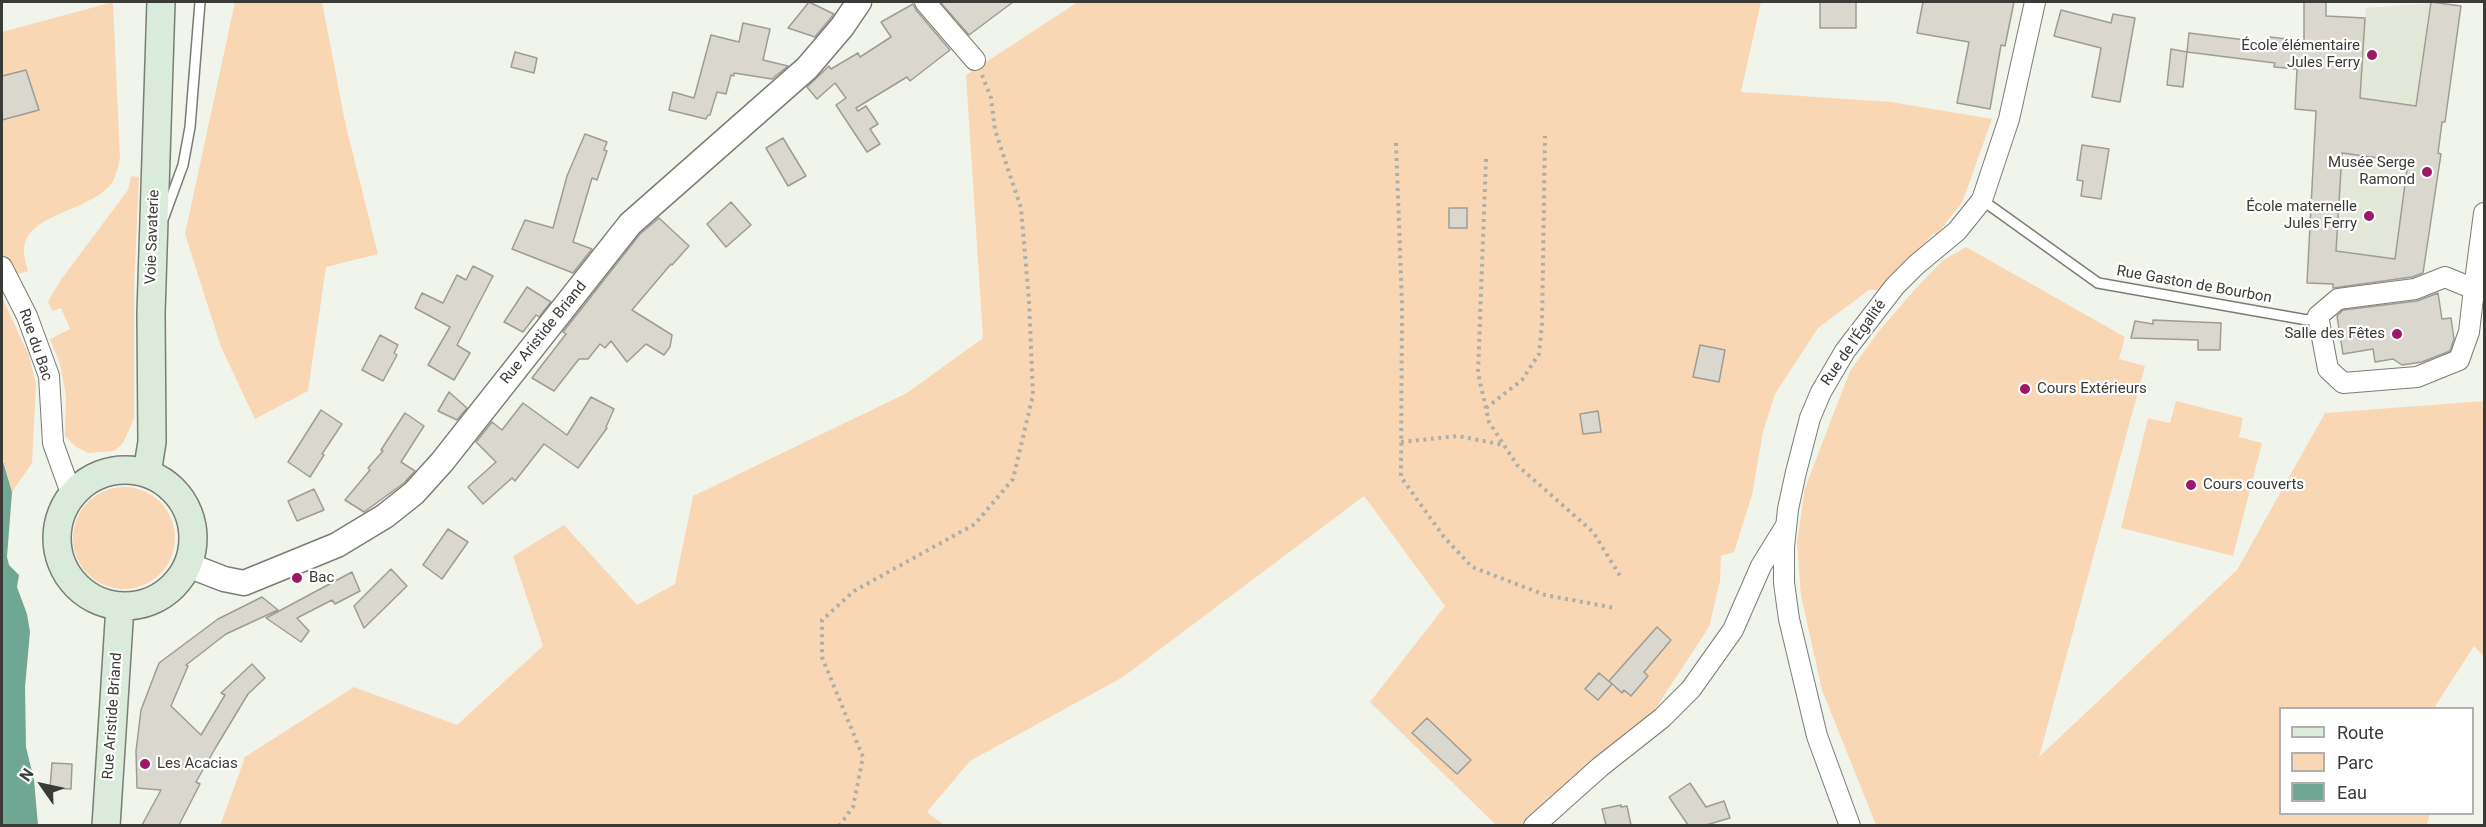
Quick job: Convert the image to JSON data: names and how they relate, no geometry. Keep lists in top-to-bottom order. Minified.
{"streets":{"main road":["Voie Savaterie","Rue Aristide Briand"],"street":["Rue de l'Égalité","Rue du Bac"],"lane":["Rue Gaston de Bourbon"]},"crossings":[["Voie Savaterie","Rue Aristide Briand"],["Voie Savaterie","Rue du Bac"],["Rue Gaston de Bourbon","Rue de l'Égalité"],["Rue Aristide Briand","Rue du Bac"]],"places":["École élémentaire Jules Ferry","Musée Serge Ramond","École maternelle Jules Ferry","Salle des Fêtes","Cours Extérieurs","Cours couverts","Bac","Les Acacias"],"legend":["Route","Parc","Eau"],"north":"top left"}
